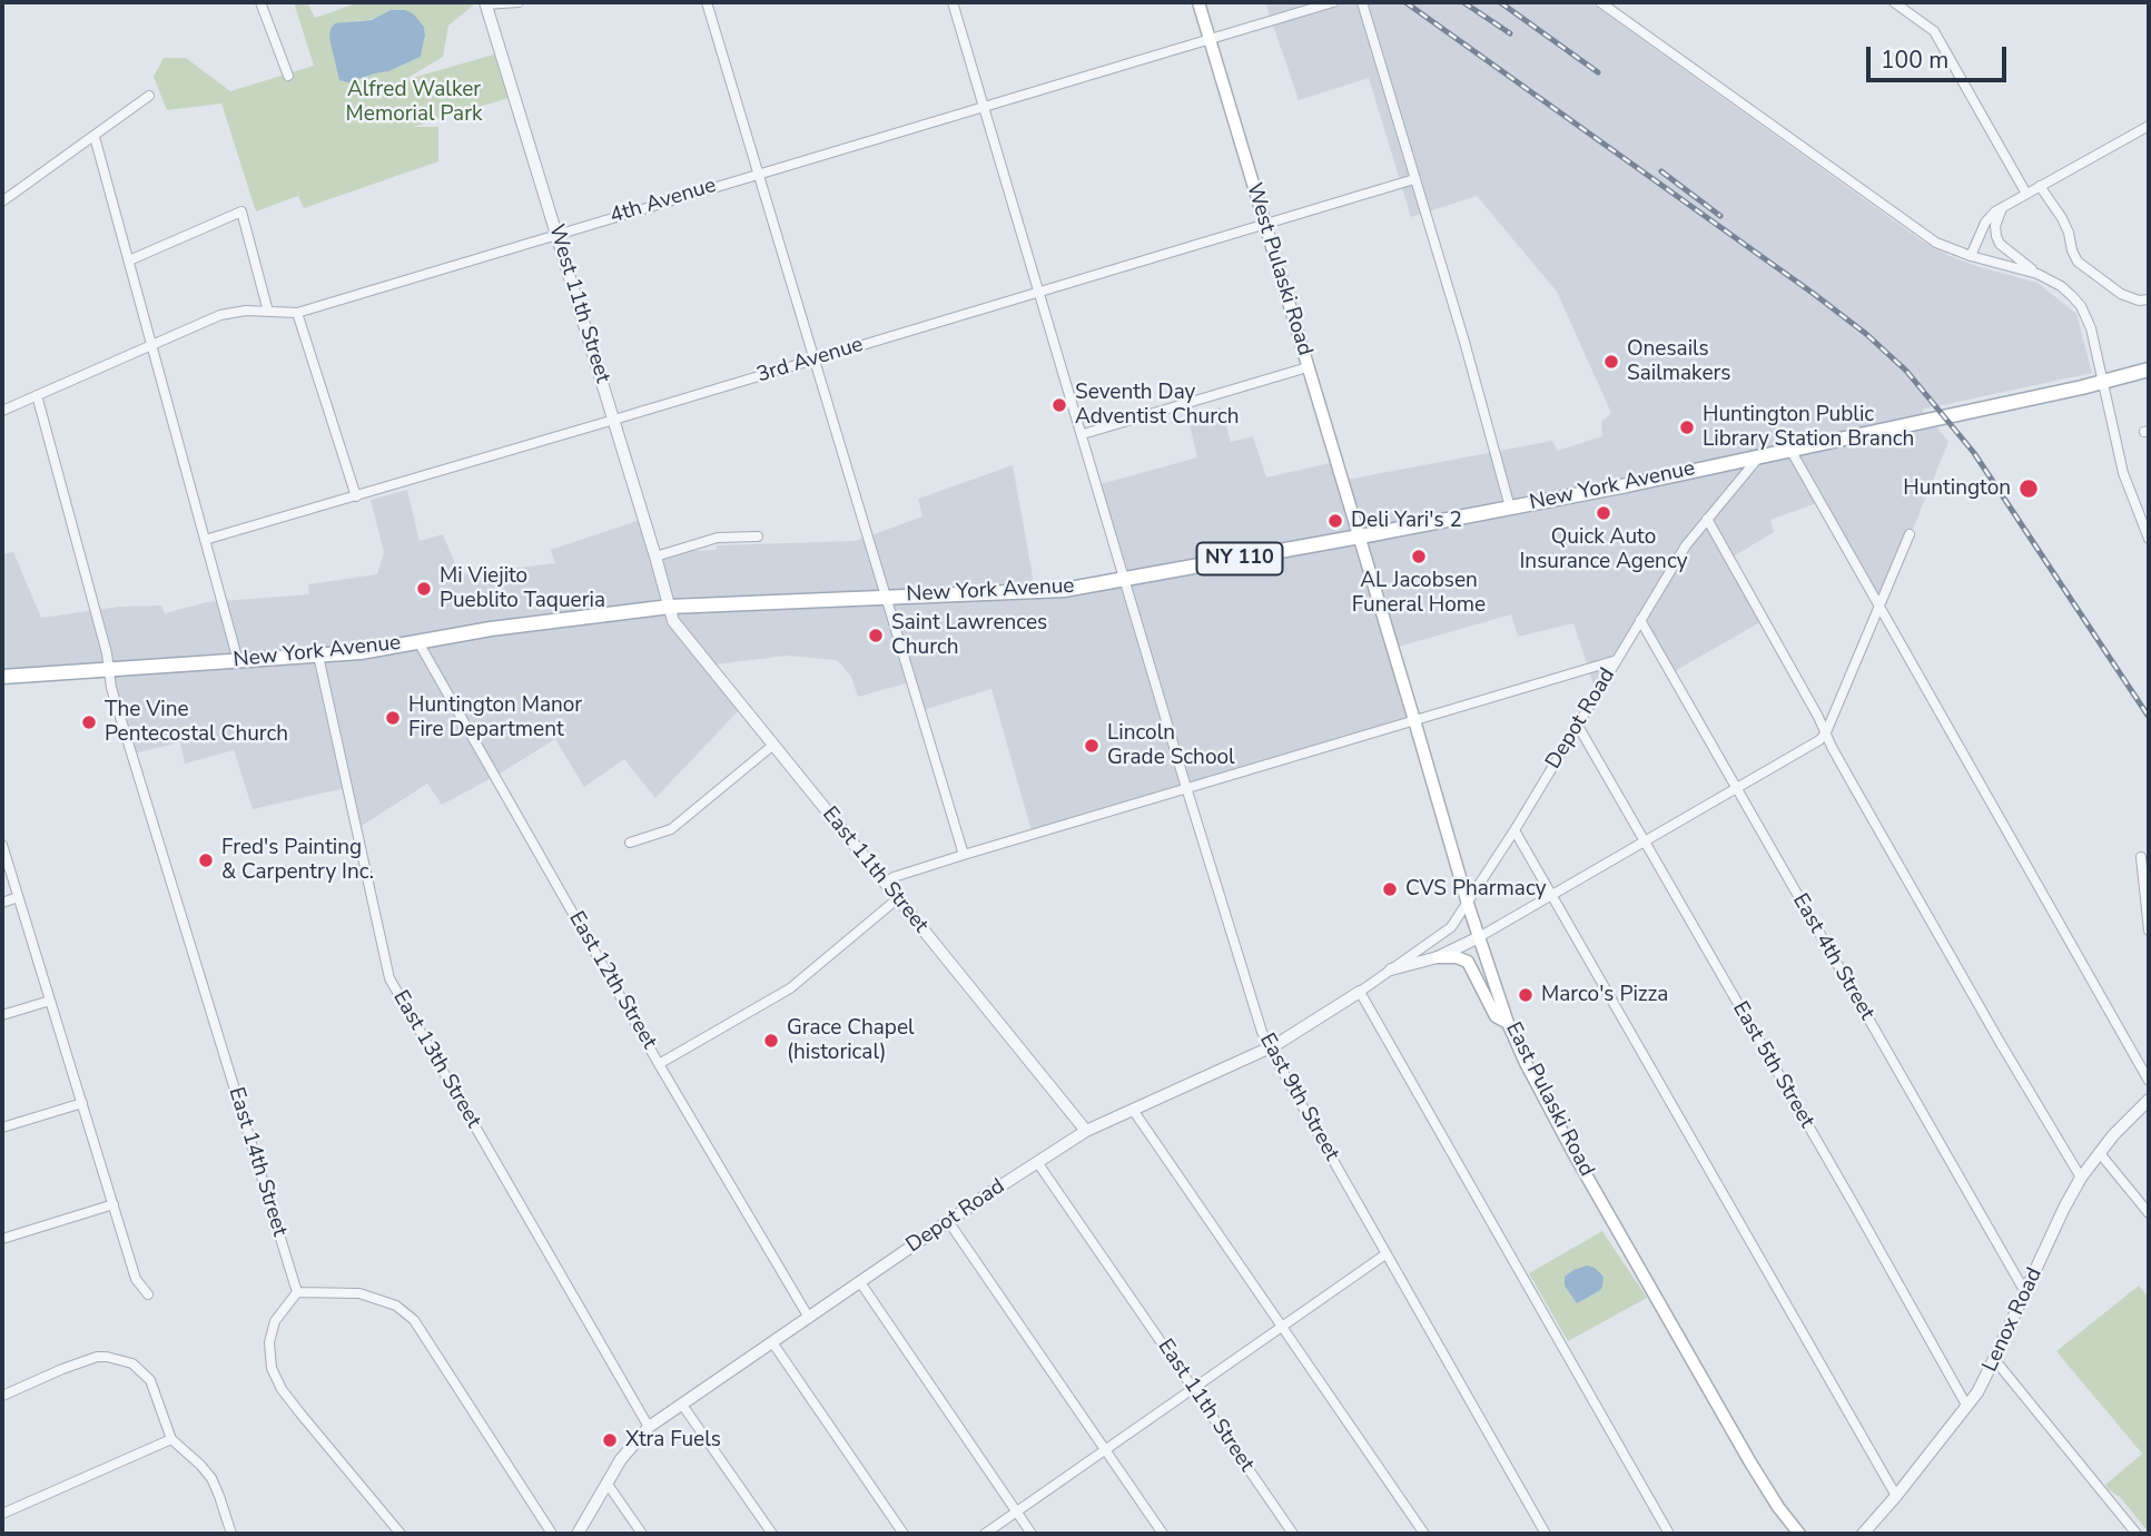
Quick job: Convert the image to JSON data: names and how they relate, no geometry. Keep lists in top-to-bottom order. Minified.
{"streets":{"main road":["West Pulaski Road","New York Avenue","NY 110","East Pulaski Road"],"street":["4th Avenue","West 11th Street","3rd Avenue","Depot Road","East 11th Street","East 4th Street","East 12th Street","East 13th Street","East 5th Street","East 9th Street","East 14th Street","Lenox Road"]},"crossings":[["4th Avenue","West Pulaski Road"],["4th Avenue","West 11th Street"],["4th Avenue","East 9th Street"],["4th Avenue","East 14th Street"],["West Pulaski Road","3rd Avenue"],["West Pulaski Road","New York Avenue"],["West Pulaski Road","East Pulaski Road"],["West 11th Street","3rd Avenue"],["West 11th Street","New York Avenue"],["West 11th Street","East 11th Street"],["3rd Avenue","East 9th Street"],["New York Avenue","Depot Road"],["New York Avenue","East 11th Street"],["New York Avenue","East 12th Street"],["New York Avenue","East 13th Street"],["New York Avenue","East 9th Street"],["New York Avenue","East Pulaski Road"],["New York Avenue","East 14th Street"],["Depot Road","East 11th Street"],["Depot Road","East 4th Street"],["Depot Road","East 12th Street"],["Depot Road","East 13th Street"],["Depot Road","East 5th Street"],["Depot Road","East 9th Street"],["Depot Road","East Pulaski Road"],["East 4th Street","Lenox Road"],["East 5th Street","Lenox Road"]],"parks":["Alfred Walker Memorial Park"],"places":["Onesails Sailmakers","Seventh Day Adventist Church","Huntington Public Library Station Branch","Huntington","Quick Auto Insurance Agency","Deli Yari's 2","AL Jacobsen Funeral Home","Mi Viejito Pueblito Taqueria","Saint Lawrences Church","Huntington Manor Fire Department","The Vine Pentecostal Church","Lincoln Grade School","Fred's Painting & Carpentry Inc.","CVS Pharmacy","Marco's Pizza","Grace Chapel (historical)","Xtra Fuels"],"scale_bar":"100 m"}
